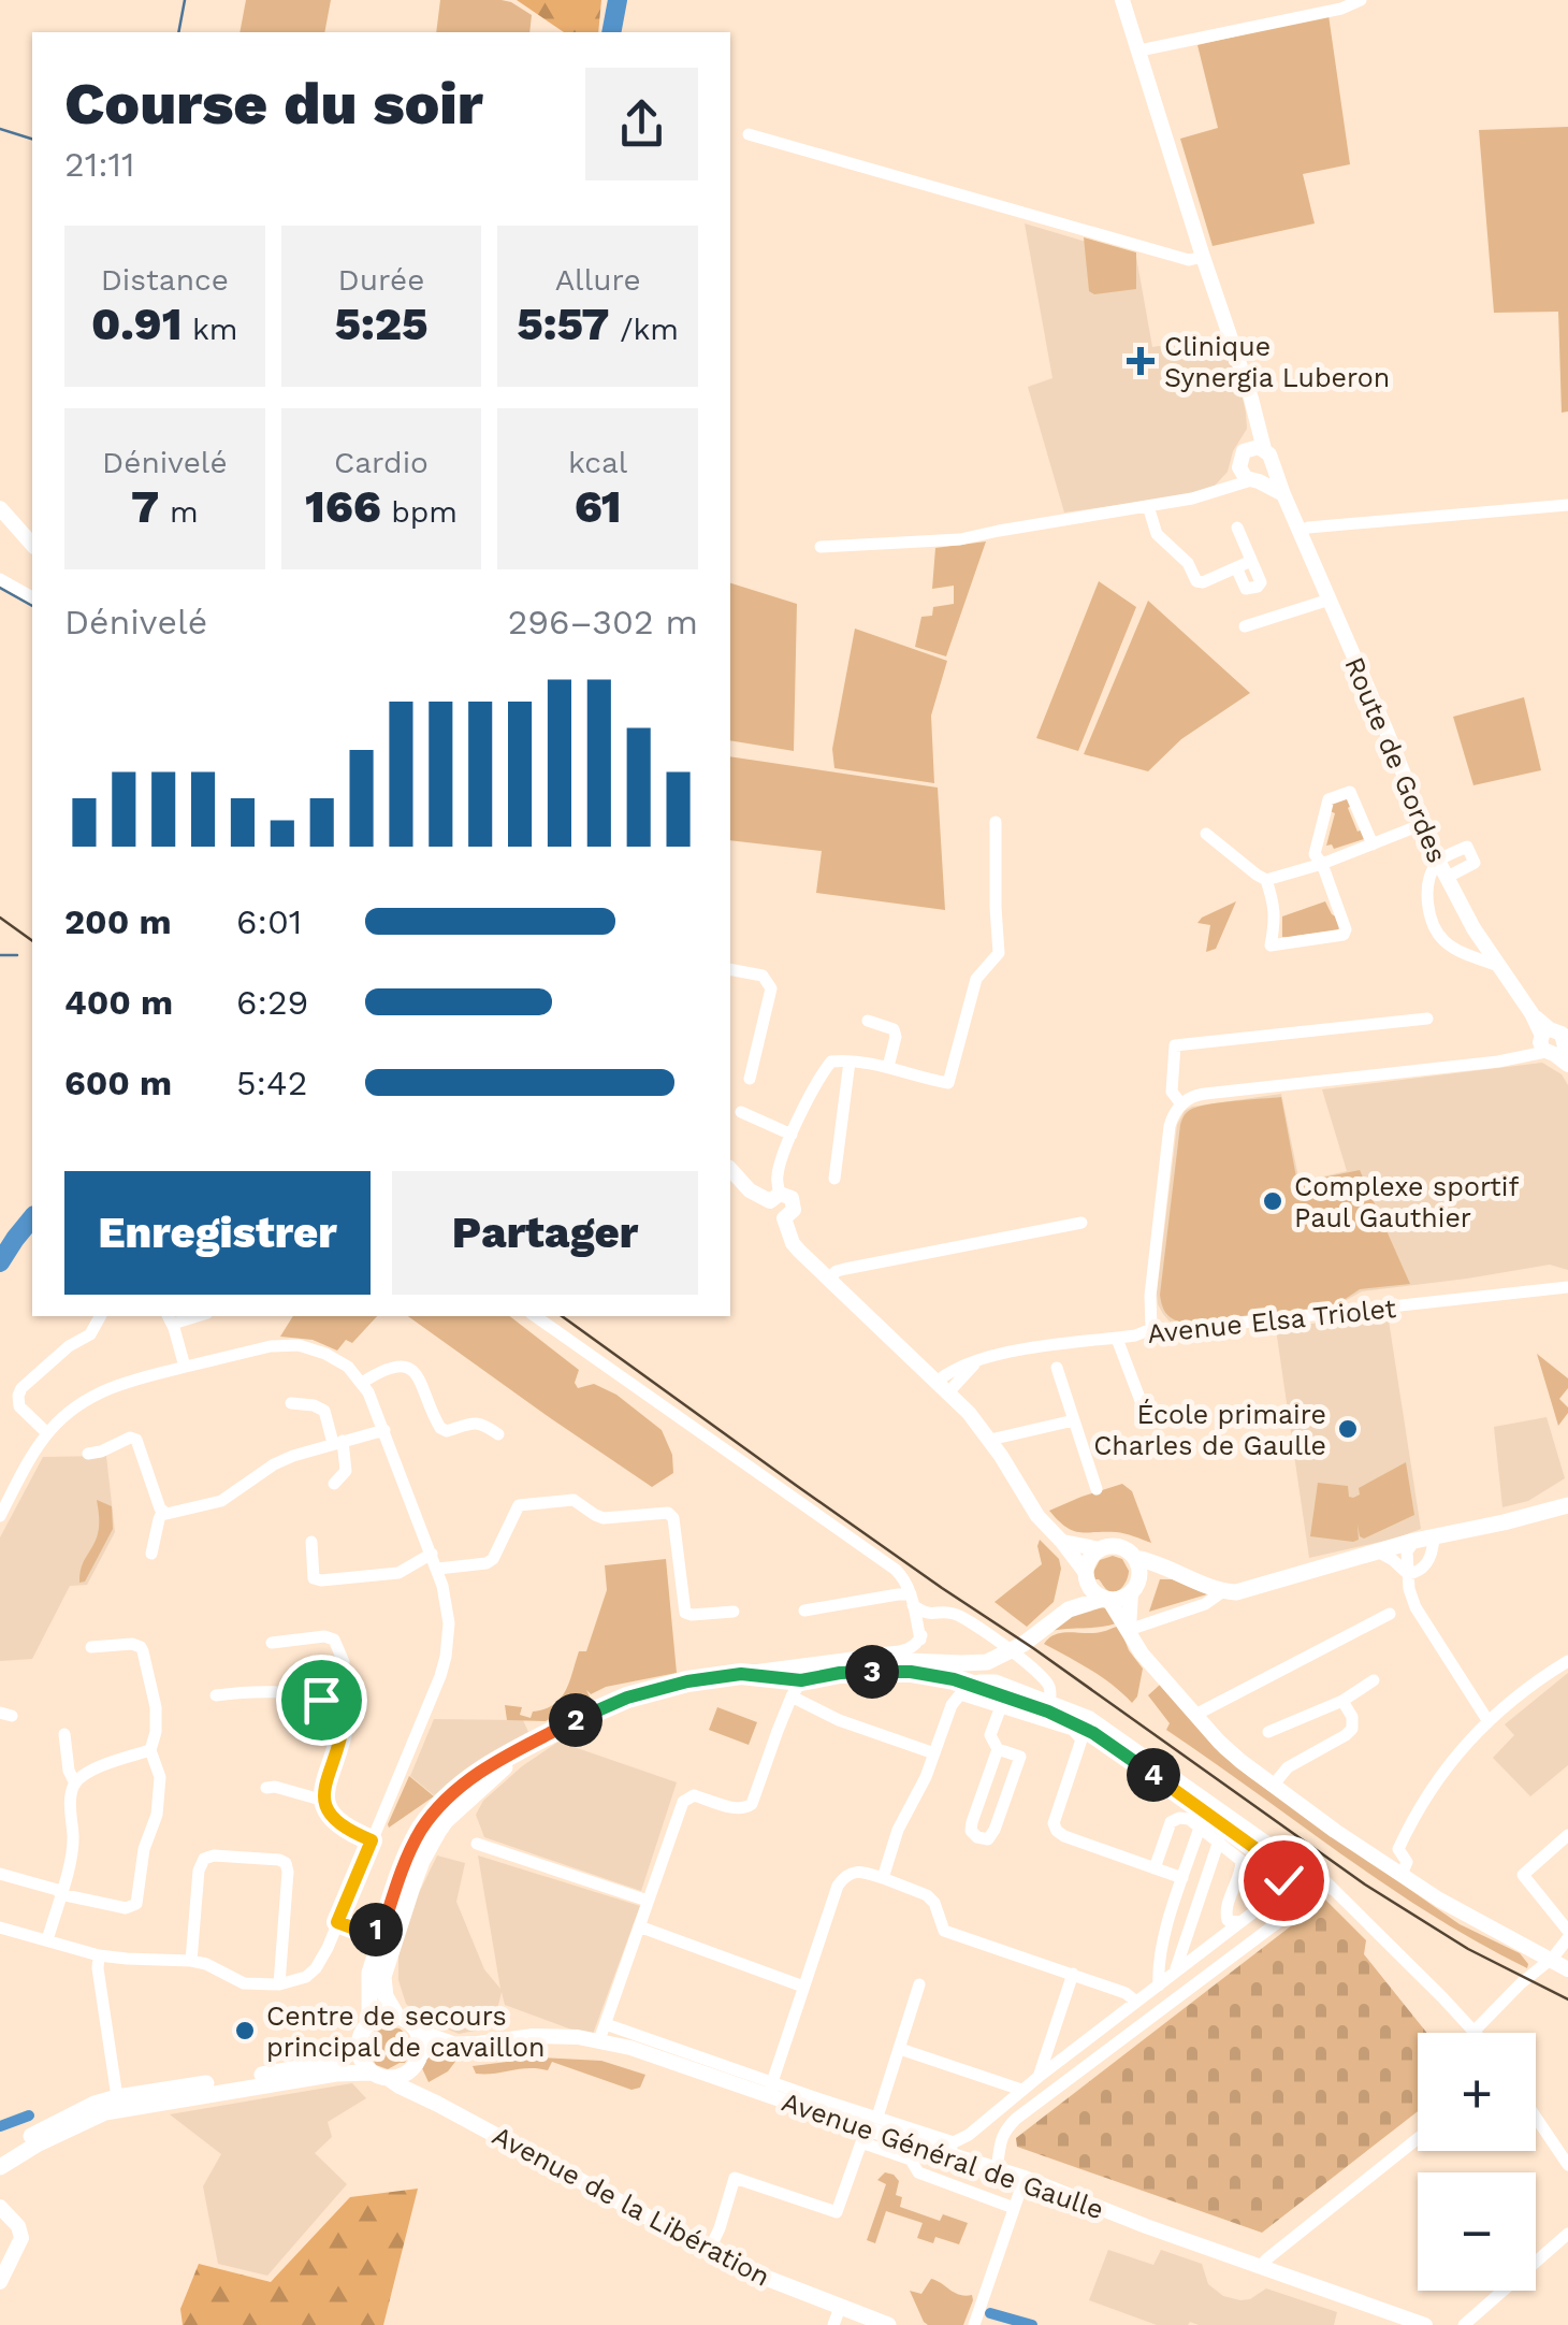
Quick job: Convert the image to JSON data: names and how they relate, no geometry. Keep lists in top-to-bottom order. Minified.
{"streets":{"main road":["Avenue de la Libération"],"street":["Route de Gordes","Avenue Elsa Triolet","Avenue Général de Gaulle"]},"crossings":[["Avenue Général de Gaulle","Avenue de la Libération"]],"places":{"health":["Clinique Synergia Luberon"],"other":["Complexe sportif Paul Gauthier","École primaire Charles de Gaulle","Centre de secours principal de cavaillon"]},"page":{"heading":["Course du soir","21:11"],"stats":[["Distance","0.91 km"],["Durée","5:25"],["Allure","5:57 /km"],["Dénivelé","7 m"],["Cardio","166 bpm"],["kcal","61"]],"chart":["Dénivelé","296–302 m"],"list":[{"name":"200 m","note":"6:01"},{"name":"400 m","note":"6:29"},{"name":"600 m","note":"5:42"}],"buttons":["Enregistrer","Partager"],"pins":["3","2","4","1"],"map_buttons":["+","−"]}}
